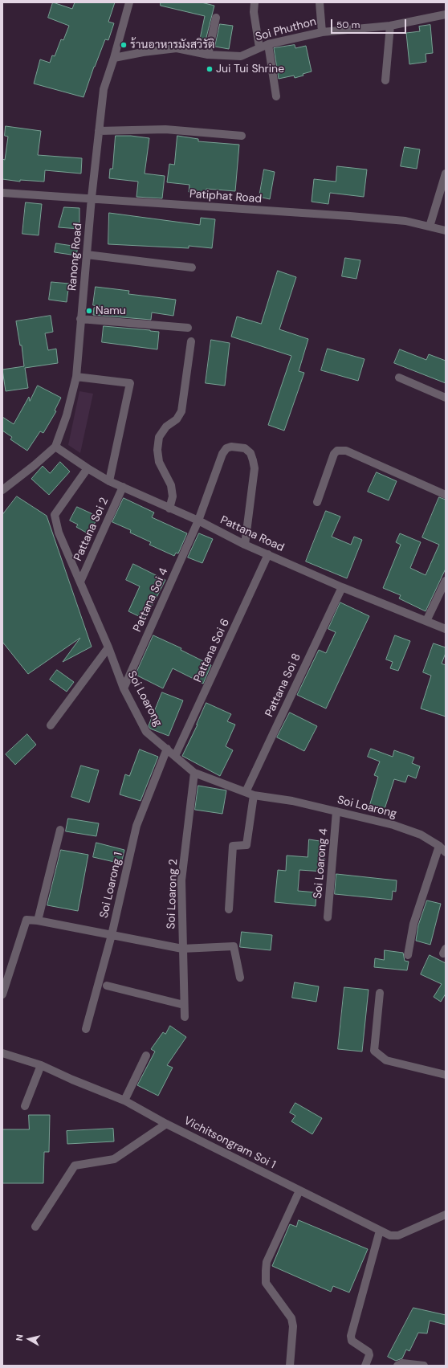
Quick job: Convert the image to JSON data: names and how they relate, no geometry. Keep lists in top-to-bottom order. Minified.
{"streets":{"street":["Soi Phuthon","Patiphat Road","Ranong Road","Pattana Soi 2","Pattana Road","Pattana Soi 4","Pattana Soi 6","Pattana Soi 8","Soi Loarong","Soi Loarong 4","Soi Loarong 1","Soi Loarong 2","Vichitsongram Soi 1"]},"crossings":[["Soi Phuthon","Ranong Road"],["Patiphat Road","Ranong Road"],["Ranong Road","Pattana Road"],["Pattana Soi 2","Pattana Road"],["Pattana Soi 2","Soi Loarong"],["Pattana Road","Pattana Soi 4"],["Pattana Road","Pattana Soi 6"],["Pattana Road","Pattana Soi 8"],["Pattana Road","Soi Loarong"],["Pattana Soi 4","Soi Loarong"],["Pattana Soi 6","Soi Loarong"],["Pattana Soi 8","Soi Loarong"],["Soi Loarong","Soi Loarong 4"],["Soi Loarong","Soi Loarong 1"],["Soi Loarong","Soi Loarong 2"]],"places":["ร้านอาหารมังสวิรัติ","Jui Tui Shrine","Namu"],"scale_bar":"50 m","north":"left"}
